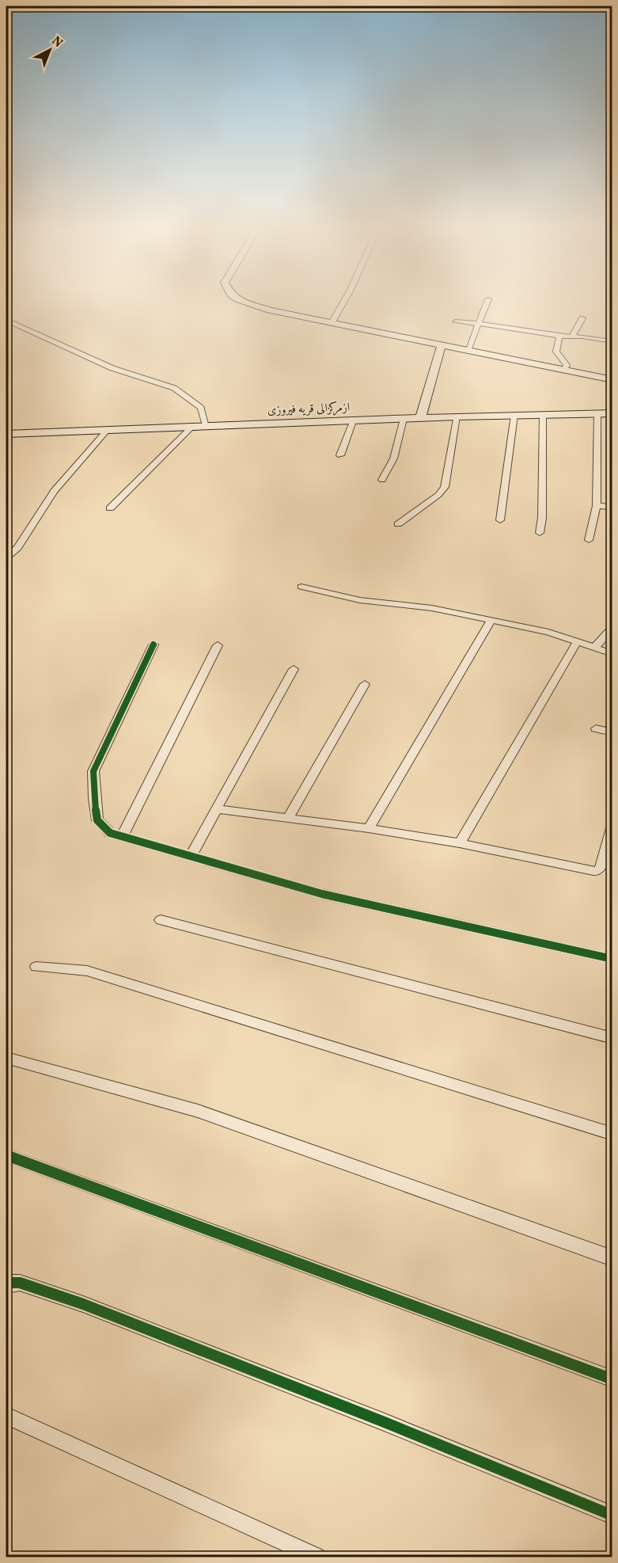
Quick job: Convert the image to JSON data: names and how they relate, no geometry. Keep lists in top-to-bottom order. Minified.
{"streets":{"main road":["ازمرکزالی قریه فیروزی"]},"north":"top right"}
